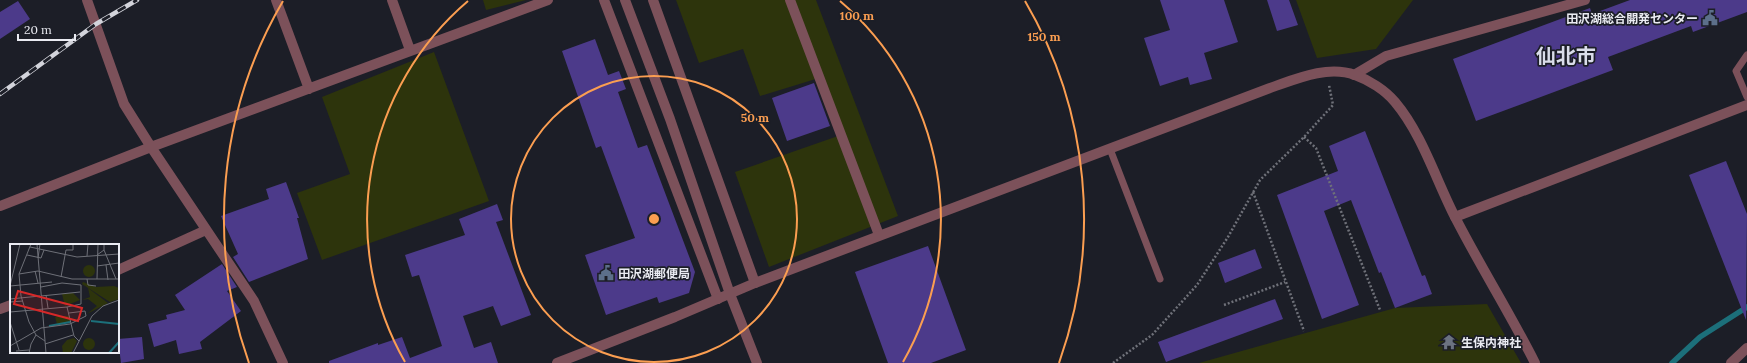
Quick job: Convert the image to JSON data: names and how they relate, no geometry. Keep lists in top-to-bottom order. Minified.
{"districts":["仙北市"],"places":{"public building":["田沢湖総合開発センター","田沢湖郵便局"],"temple":["生保内神社"]},"scale_bar":"20 m","rings":["100 m","150 m","50 m"]}
